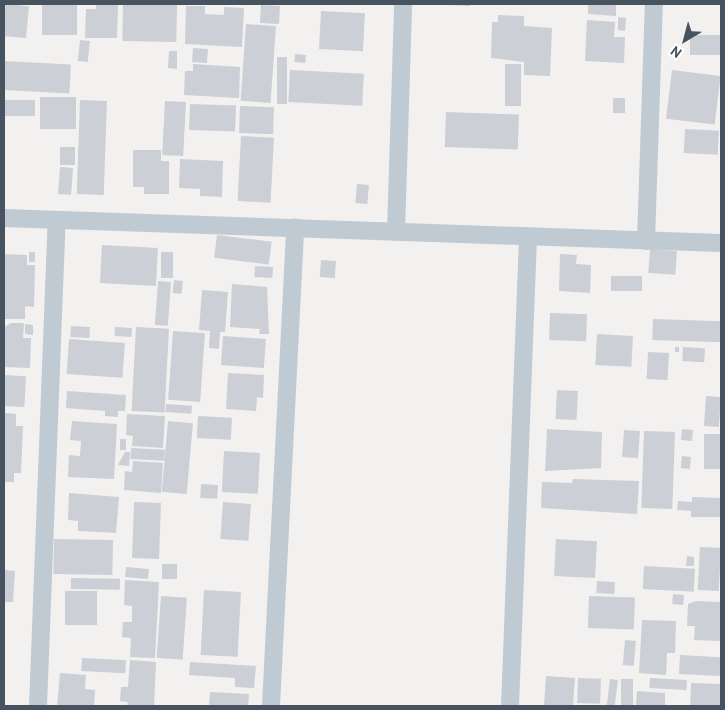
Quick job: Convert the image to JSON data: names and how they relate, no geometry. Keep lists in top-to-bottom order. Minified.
{"north":"bottom left"}
